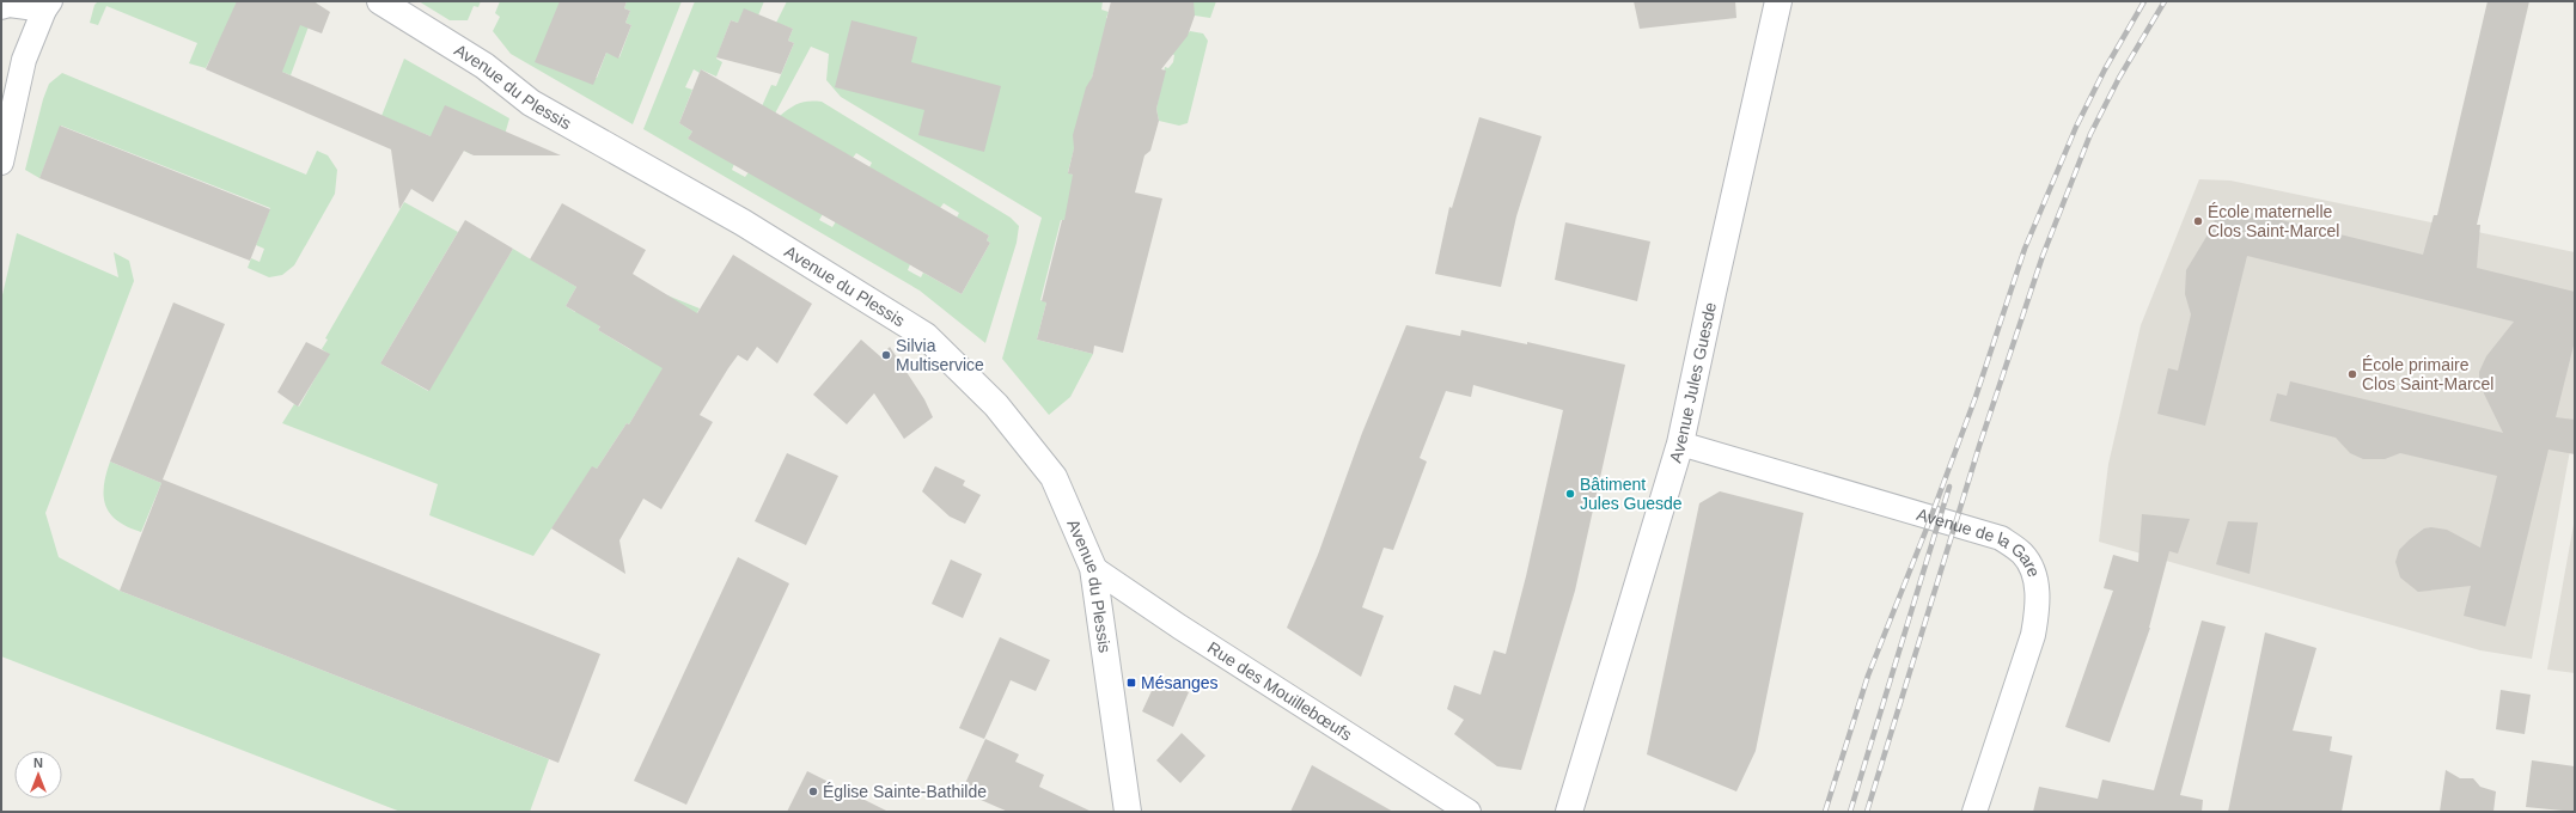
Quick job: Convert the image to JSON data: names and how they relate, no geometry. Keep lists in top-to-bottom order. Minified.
{"streets":{"street":["Avenue du Plessis","Avenue Jules Guesde","Avenue de la Gare","Rue des Mouillebœufs"]},"crossings":[["Avenue du Plessis","Rue des Mouillebœufs"],["Avenue Jules Guesde","Avenue de la Gare"]],"places":{"other":["École maternelle Clos Saint-Marcel","Silvia Multiservice","École primaire Clos Saint-Marcel","Bâtiment Jules Guesde","Église Sainte-Bathilde"],"transit":["Mésanges"]},"north":"top"}
